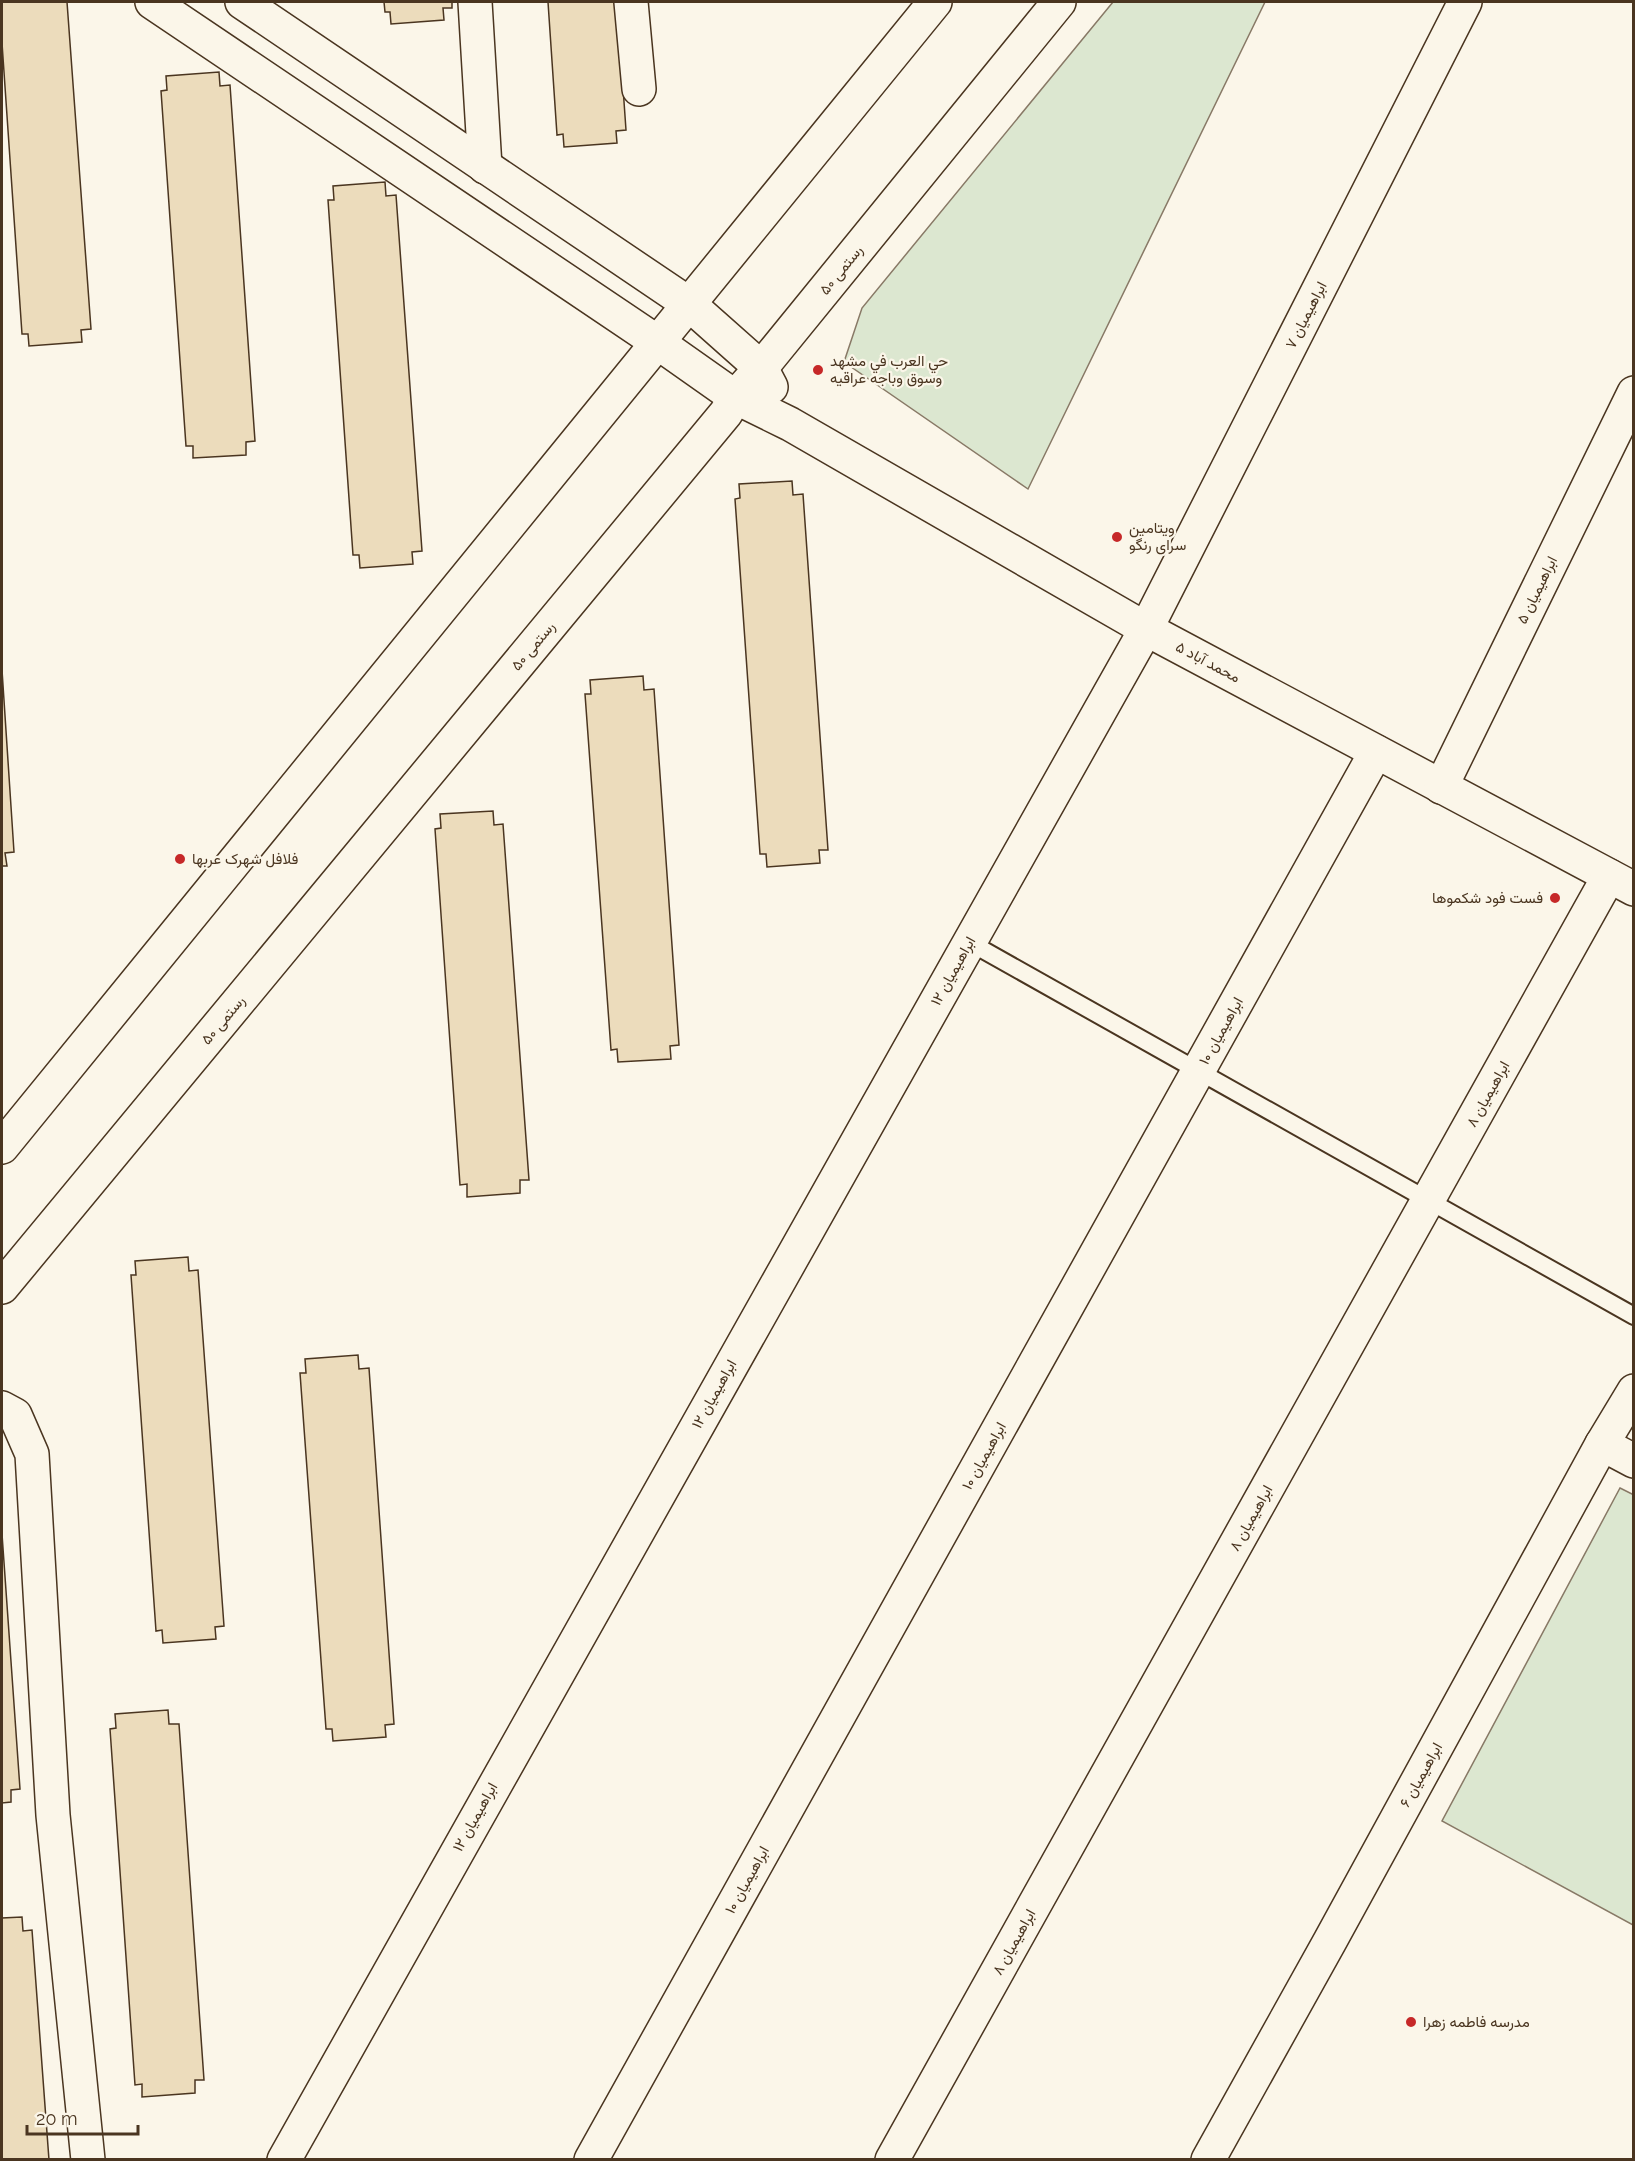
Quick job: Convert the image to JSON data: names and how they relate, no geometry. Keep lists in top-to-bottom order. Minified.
{"streets":{"street":["رستمی ۵۰","ابراهیمیان ۷","ابراهیمیان ۵","محمد آباد ۵","ابراهیمیان ۱۲","ابراهیمیان ۱۰","ابراهیمیان ۸","ابراهیمیان ۶"]},"crossings":[["رستمی ۵۰","محمد آباد ۵"],["ابراهیمیان ۷","محمد آباد ۵"],["ابراهیمیان ۷","ابراهیمیان ۱۲"],["ابراهیمیان ۵","محمد آباد ۵"],["محمد آباد ۵","ابراهیمیان ۱۲"],["محمد آباد ۵","ابراهیمیان ۱۰"],["محمد آباد ۵","ابراهیمیان ۸"]],"places":["حي العرب في مشهد وسوق وباجه عراقيه","ویتامین سرای رنگو","فلافل شهرک عربها","فست فود شکموها","مدرسه فاطمه زهرا"],"scale_bar":"20 m"}
